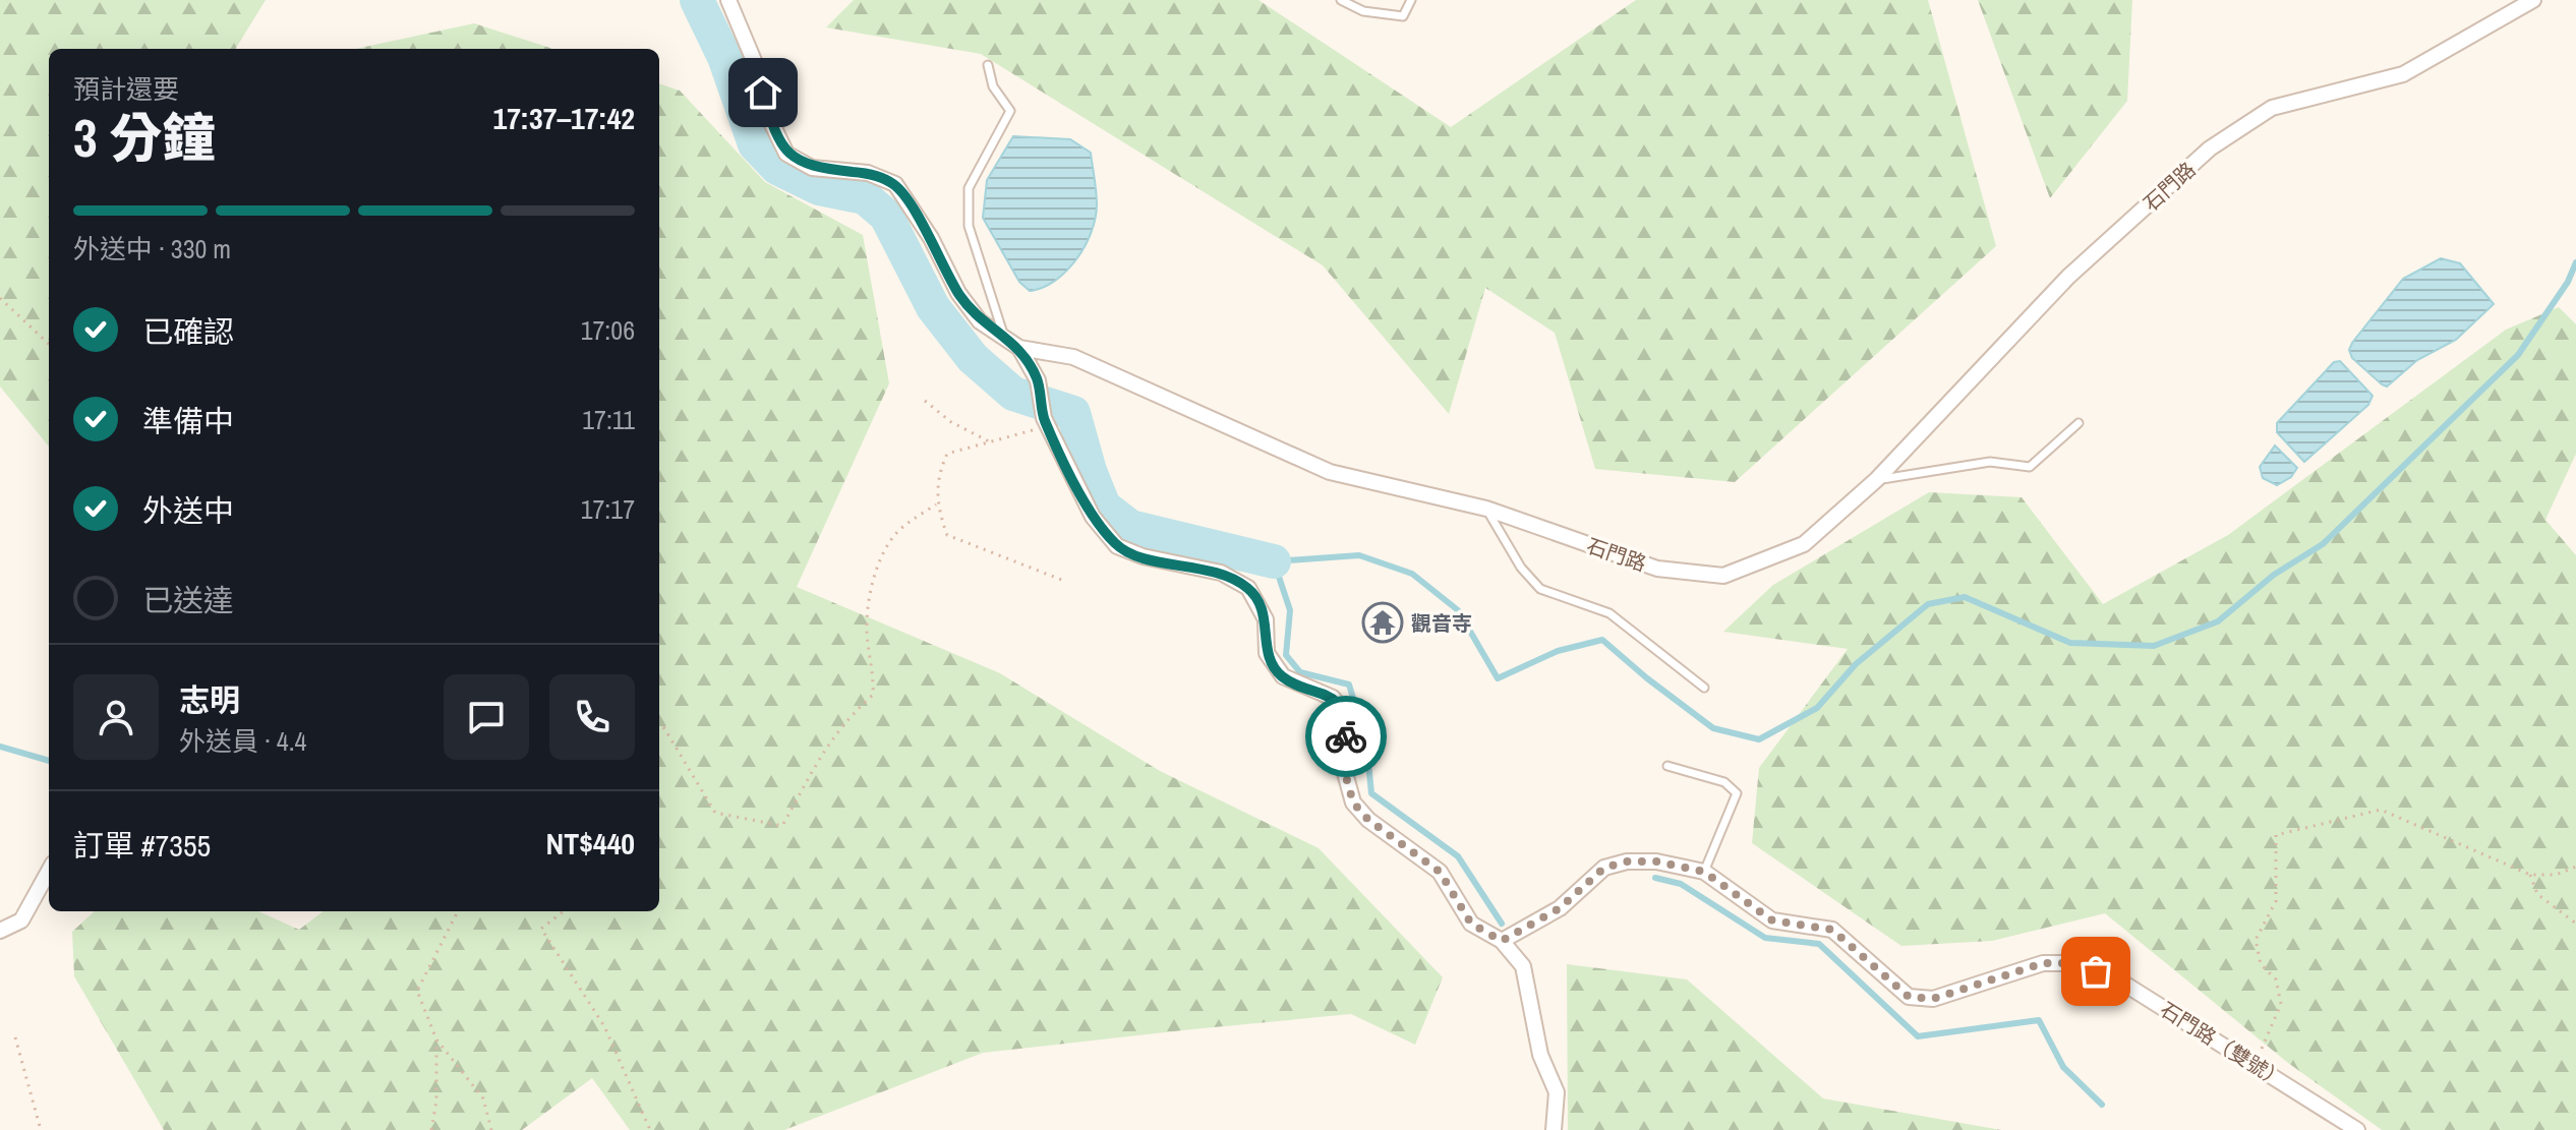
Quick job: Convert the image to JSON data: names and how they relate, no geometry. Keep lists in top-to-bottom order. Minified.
{"streets":{"street":["石門路","石門路（雙號）"]},"places":{"temple":["觀音寺"]},"page":{"heading":["3 分鐘","預計還要","17:37–17:42"],"panel":["志明","外送員 · 4.4","訂單 #7355","NT$440"],"bar":"外送中 · 330 m","list":[["已確認","17:06"],["準備中","17:11"],["外送中","17:17"],"已送達"]}}
